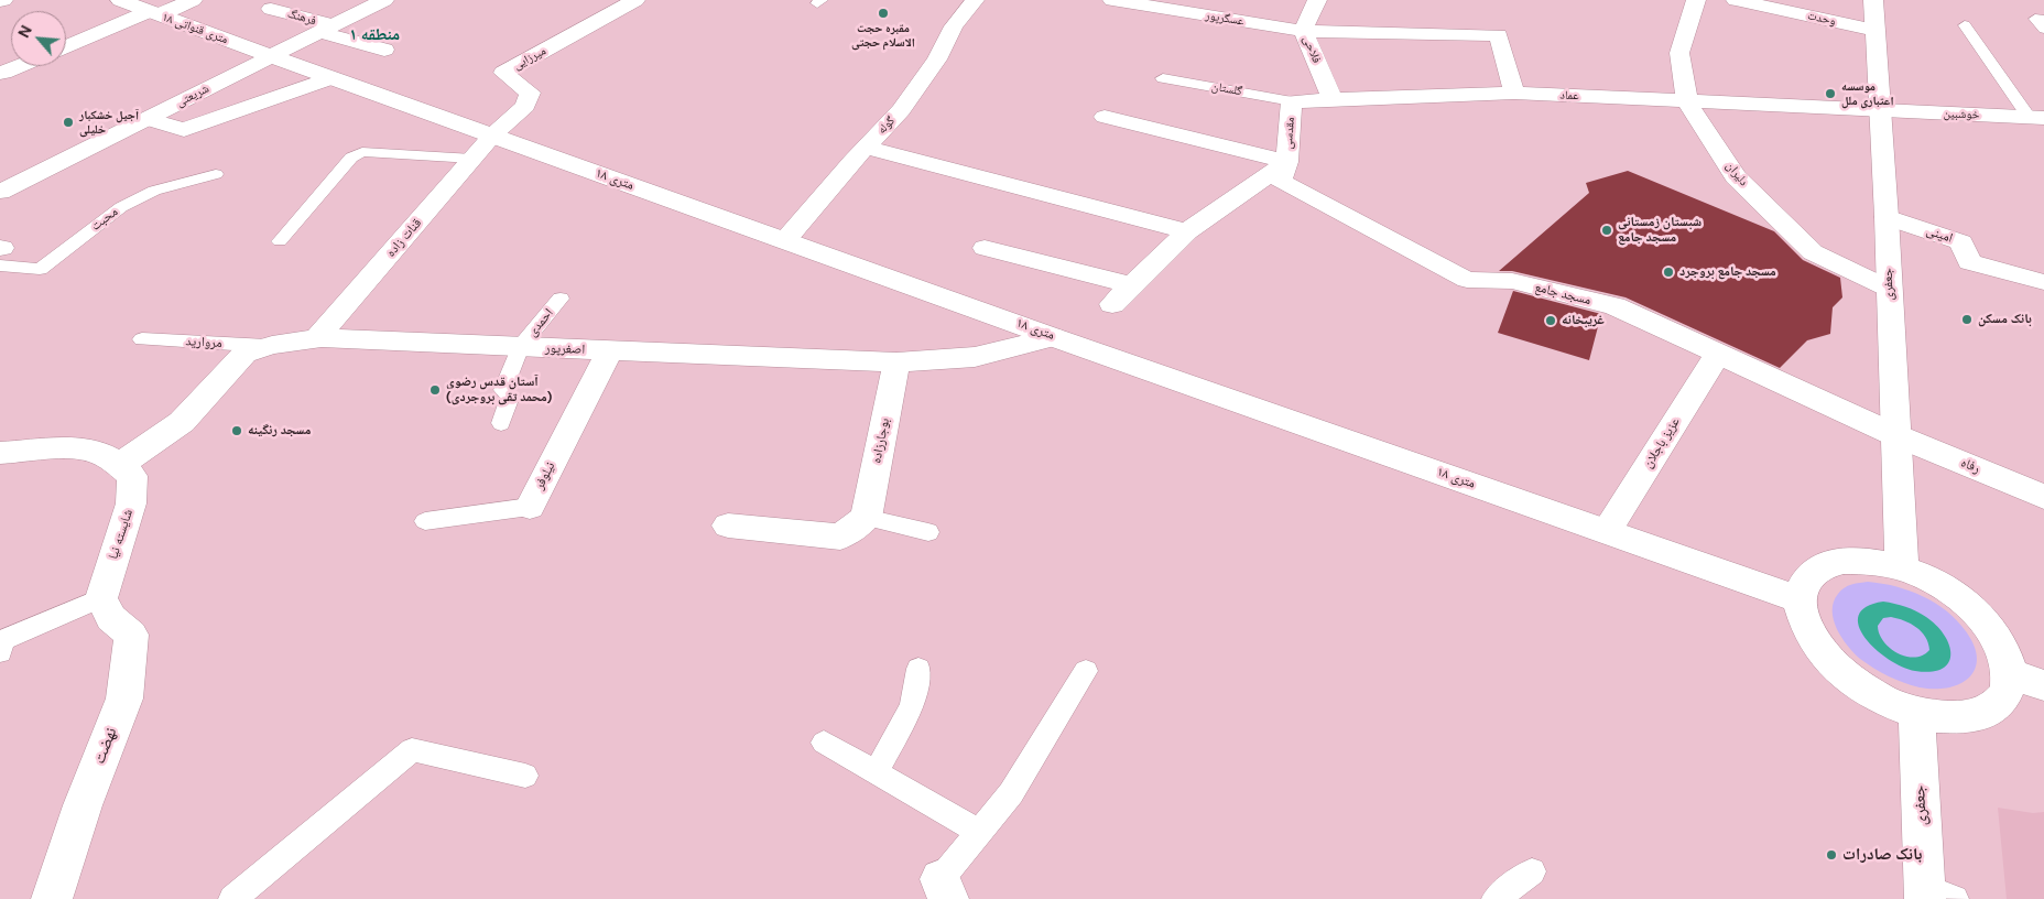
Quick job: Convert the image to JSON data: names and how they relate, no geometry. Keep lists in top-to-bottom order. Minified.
{"streets":{"street":["فرهنگ","عسگرپور","وحدت","۱۸ متری قنواتی","فلاحی","میرزایی","شریعتی","عماد","خوشبین","گوله","مقدسی","دلیران","۱۸ متری","امینی","قنات زاده","جعفری","مسجد جامع","اصغرپور","بوجارزاده","عزیز باجلان","رفاه","نیلوفر","شایسته نیا","نهضت"],"lane":["گلستان","محبت","احمدی","مروارید"]},"crossings":[["فرهنگ","شریعتی"],["عسگرپور","فلاحی"],["وحدت","جعفری"],["۱۸ متری قنواتی","شریعتی"],["۱۸ متری قنواتی","۱۸ متری"],["فلاحی","مقدسی"],["میرزایی","۱۸ متری"],["میرزایی","قنات زاده"],["گلستان","مقدسی"],["شریعتی","۱۸ متری"],["عماد","خوشبین"],["عماد","مقدسی"],["عماد","دلیران"],["عماد","جعفری"],["خوشبین","جعفری"],["گوله","۱۸ متری"],["مقدسی","مسجد جامع"],["دلیران","جعفری"],["۱۸ متری","قنات زاده"],["۱۸ متری","جعفری"],["۱۸ متری","اصغرپور"],["۱۸ متری","عزیز باجلان"],["امینی","جعفری"],["قنات زاده","اصغرپور"],["جعفری","مسجد جامع"],["جعفری","رفاه"],["مسجد جامع","عزیز باجلان"],["مسجد جامع","رفاه"],["احمدی","اصغرپور"],["مروارید","اصغرپور"],["اصغرپور","بوجارزاده"],["اصغرپور","نیلوفر"],["اصغرپور","شایسته نیا"],["شایسته نیا","نهضت"]],"districts":["منطقه ۱"],"places":["مقبره حجت الاسلام حجتی","موسسه اعتباری ملل","آجیل خشکبار خلیلی","شبستان زمستانی مسجد جامع","مسجد جامع بروجرد","بانک مسکن","غریبخانه","آستان قدس رضوی (محمد تقی بروجردی)","مسجد رنگینه","بانک صادرات"],"north":"top left"}
